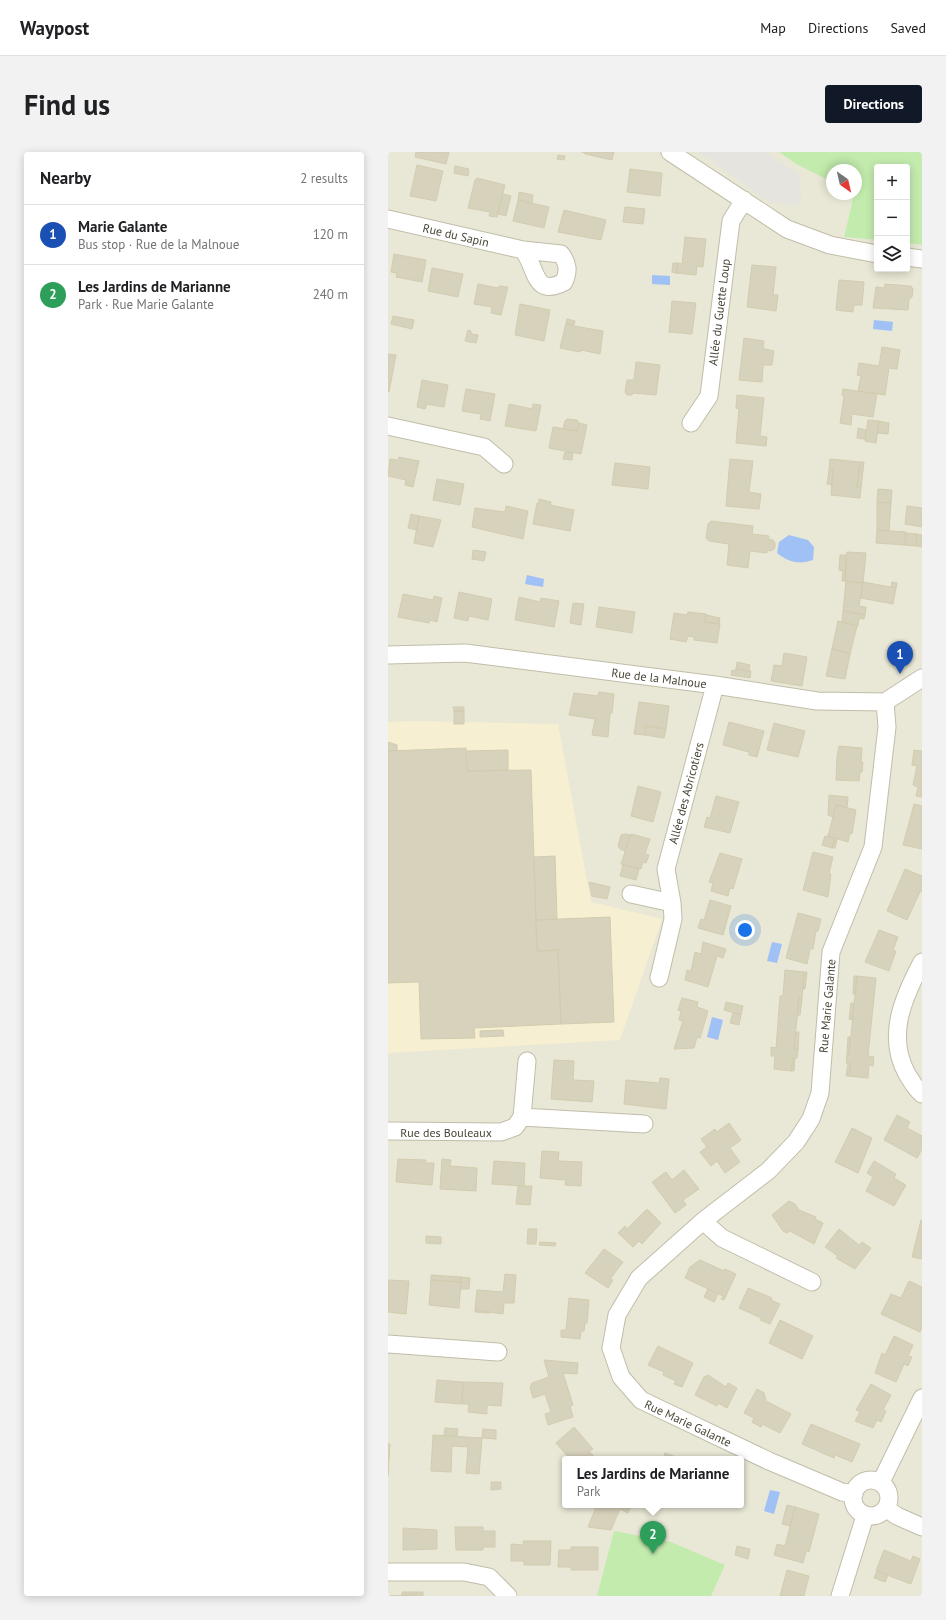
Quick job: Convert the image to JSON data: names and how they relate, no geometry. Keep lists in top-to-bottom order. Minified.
{"streets":{"street":["Rue du Sapin","Allée du Guette Loup","Rue de la Malnoue","Allée des Abricotiers","Rue Marie Galante","Rue des Bouleaux"]},"crossings":[["Rue de la Malnoue","Allée des Abricotiers"],["Rue de la Malnoue","Rue Marie Galante"]],"north":"bottom right","page":{"header":"Waypost","nav":["Map","Directions","Saved"],"buttons":"Directions","title":"Find us","heading":["Nearby","2 results"],"map_buttons":["+","−"],"list":[{"mark":"1","name":"Marie Galante","note":"Bus stop · Rue de la Malnoue","value":"120 m"},{"mark":"2","name":"Les Jardins de Marianne","note":"Park · Rue Marie Galante","value":"240 m"}],"pins":["1","2"],"popup":["Les Jardins de Marianne","Park"]}}
